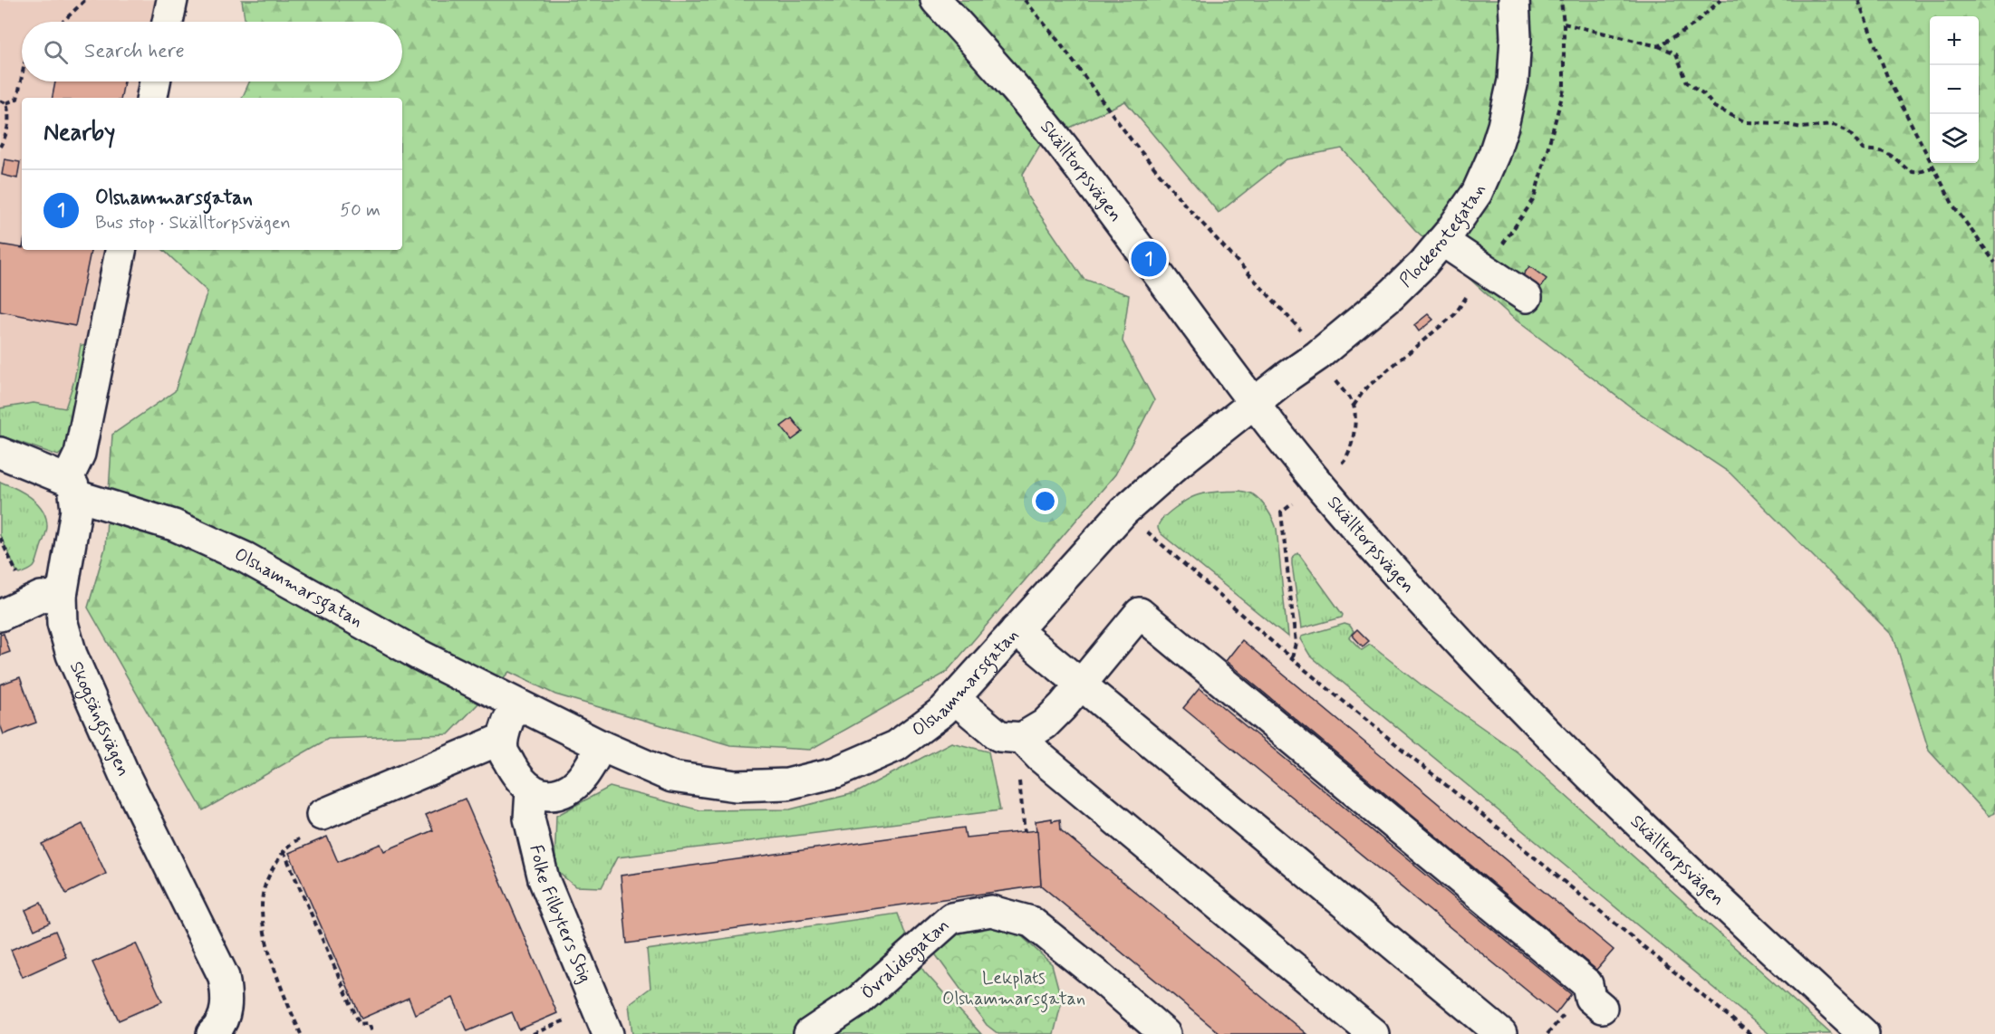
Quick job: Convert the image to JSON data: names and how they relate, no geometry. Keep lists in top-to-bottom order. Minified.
{"streets":{"street":["Skälltorpsvägen","Plockerotegatan","Olshammarsgatan","Skogsängsvägen","Folke Filbyters Stig","Övralidsgatan"]},"crossings":[["Skälltorpsvägen","Plockerotegatan"],["Skälltorpsvägen","Olshammarsgatan"],["Plockerotegatan","Olshammarsgatan"],["Olshammarsgatan","Skogsängsvägen"]],"parks":["Lekplats Olshammarsgatan"],"page":{"map_buttons":["+","−"],"search":"Search here","heading":"Nearby","list":[{"mark":"1","name":"Olshammarsgatan","note":"Bus stop · Skälltorpsvägen","value":"50 m"}],"pins":"1"}}
